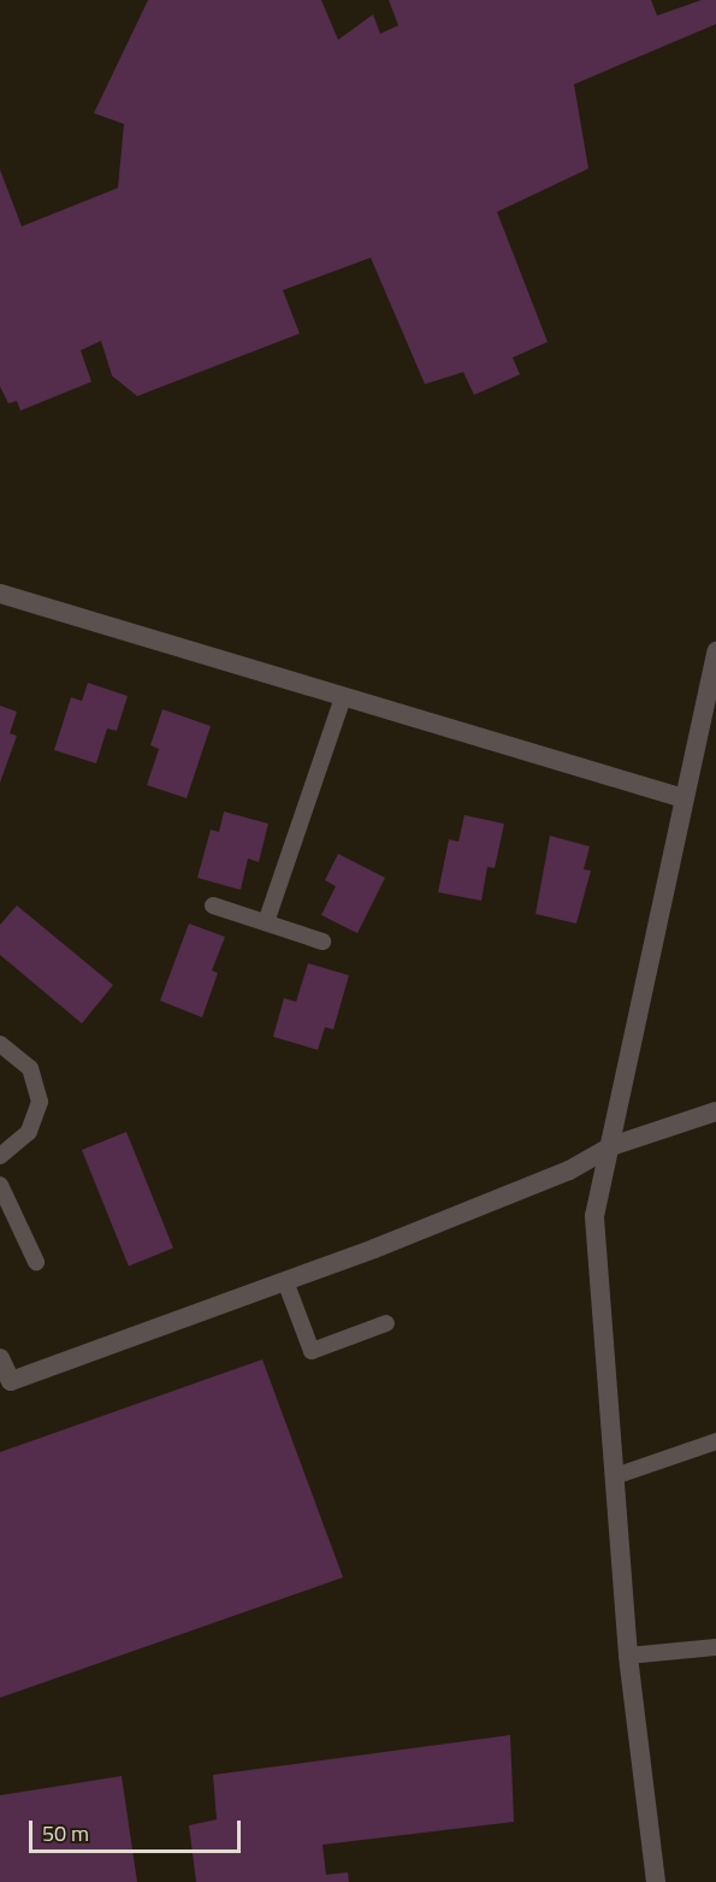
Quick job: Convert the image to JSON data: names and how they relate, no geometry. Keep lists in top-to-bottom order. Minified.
{"scale_bar":"50 m"}
